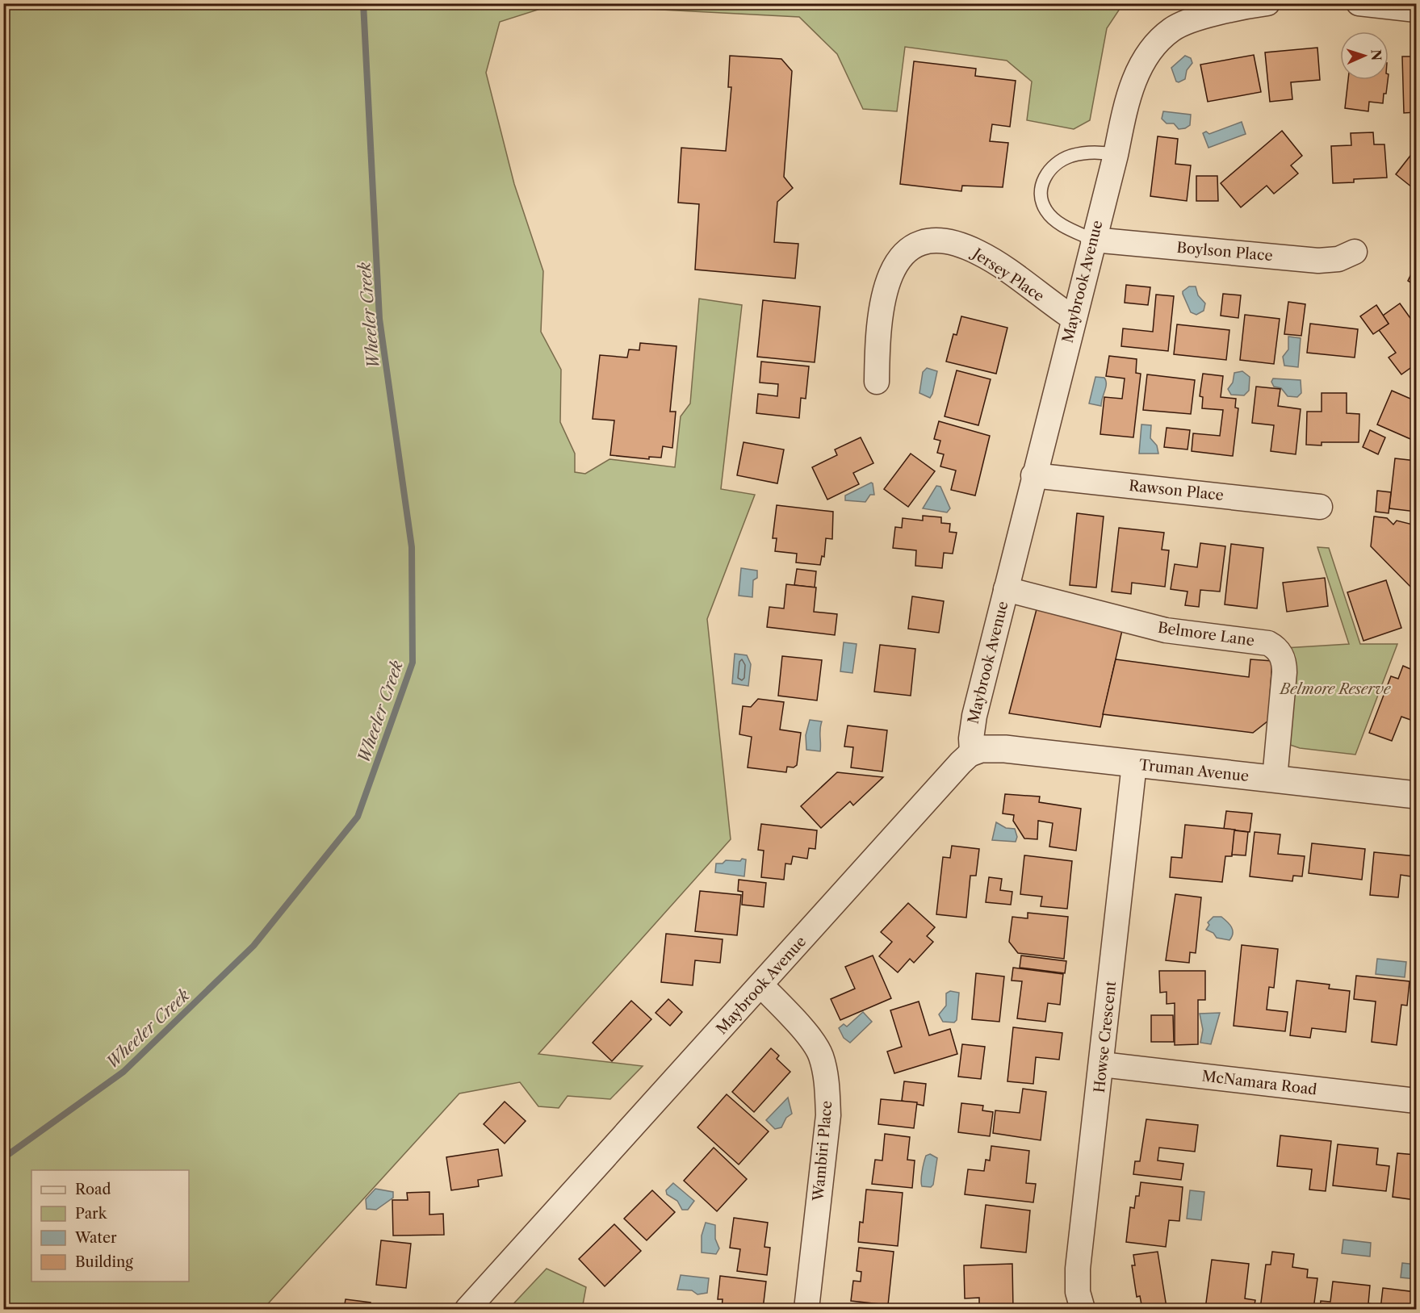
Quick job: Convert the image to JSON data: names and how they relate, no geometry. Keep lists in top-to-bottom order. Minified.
{"streets":{"street":["Boylson Place","Jersey Place","Maybrook Avenue","Rawson Place","Belmore Lane","Truman Avenue","Howse Crescent","McNamara Road","Wambiri Place"]},"crossings":[["Boylson Place","Maybrook Avenue"],["Jersey Place","Maybrook Avenue"],["Maybrook Avenue","Rawson Place"],["Maybrook Avenue","Belmore Lane"],["Maybrook Avenue","Truman Avenue"],["Maybrook Avenue","Wambiri Place"],["Belmore Lane","Truman Avenue"],["Truman Avenue","Howse Crescent"],["Howse Crescent","McNamara Road"]],"water":["Wheeler Creek"],"parks":["Belmore Reserve"],"legend":["Road","Park","Water","Building"],"north":"right"}
